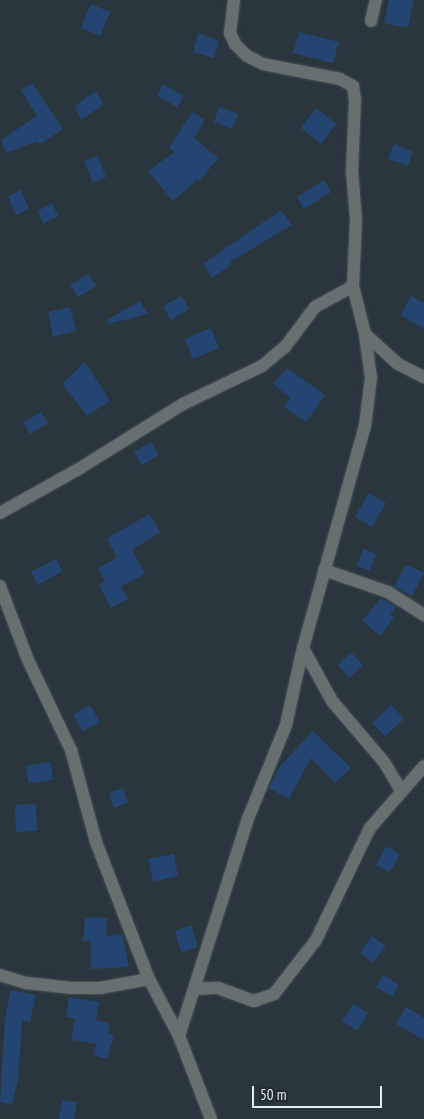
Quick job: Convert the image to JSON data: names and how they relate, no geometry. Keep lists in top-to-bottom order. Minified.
{"scale_bar":"50 m"}
